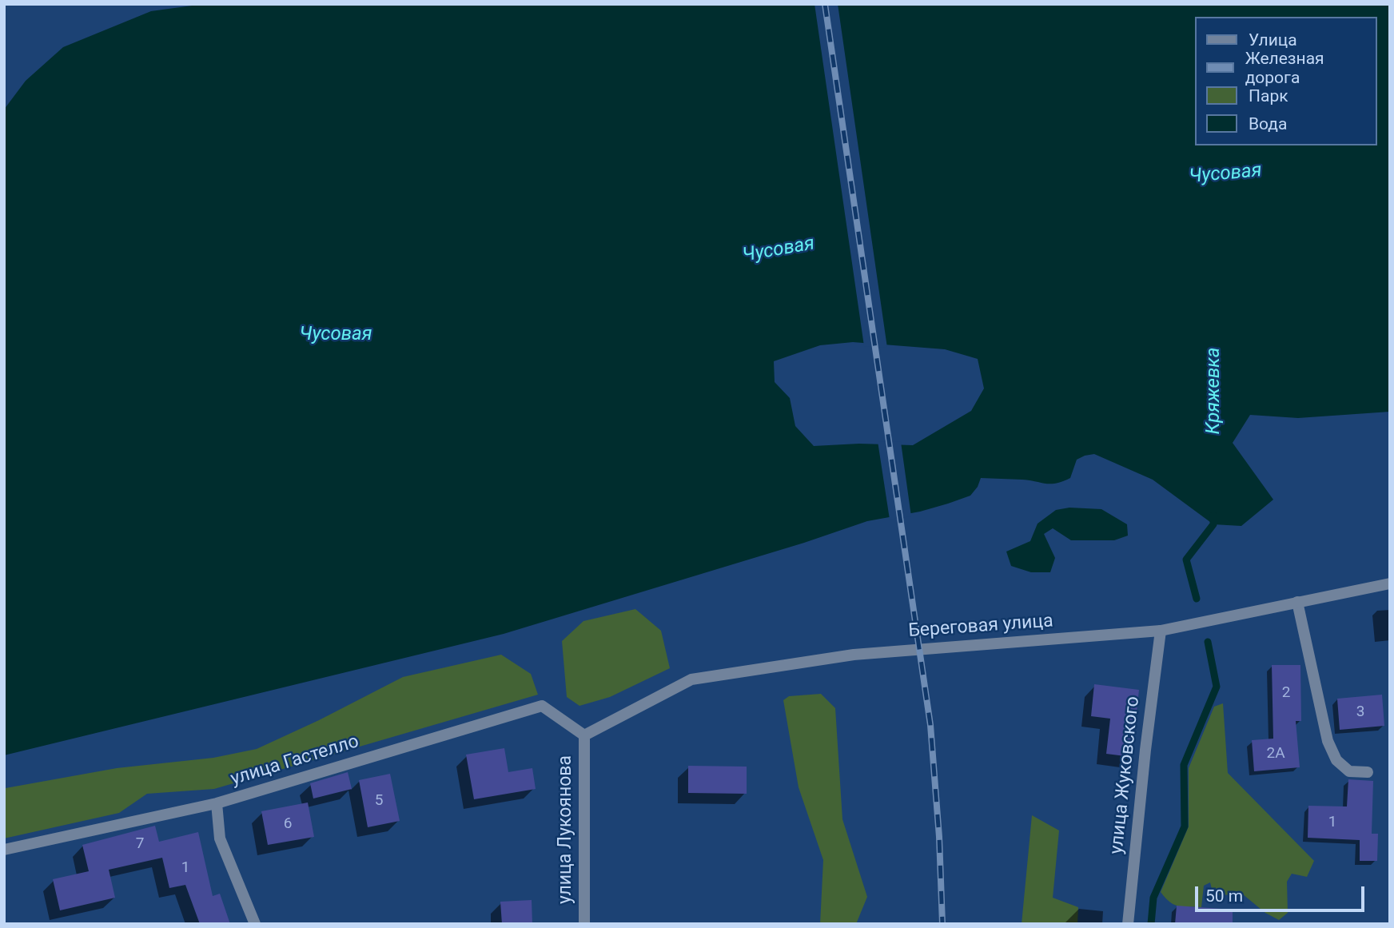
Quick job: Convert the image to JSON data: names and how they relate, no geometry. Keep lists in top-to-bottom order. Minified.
{"streets":{"street":["Береговая улица","улица Гастелло","улица Жуковского","улица Лукоянова"]},"crossings":[["Береговая улица","улица Гастелло"],["Береговая улица","улица Жуковского"],["Береговая улица","улица Лукоянова"],["улица Гастелло","улица Лукоянова"]],"water":["Чусовая","Кряжевка"],"house_numbers":["2","3","2А","5","1","6","7","1"],"legend":["Улица","Железная дорога","Парк","Вода"],"scale_bar":"50 m"}
